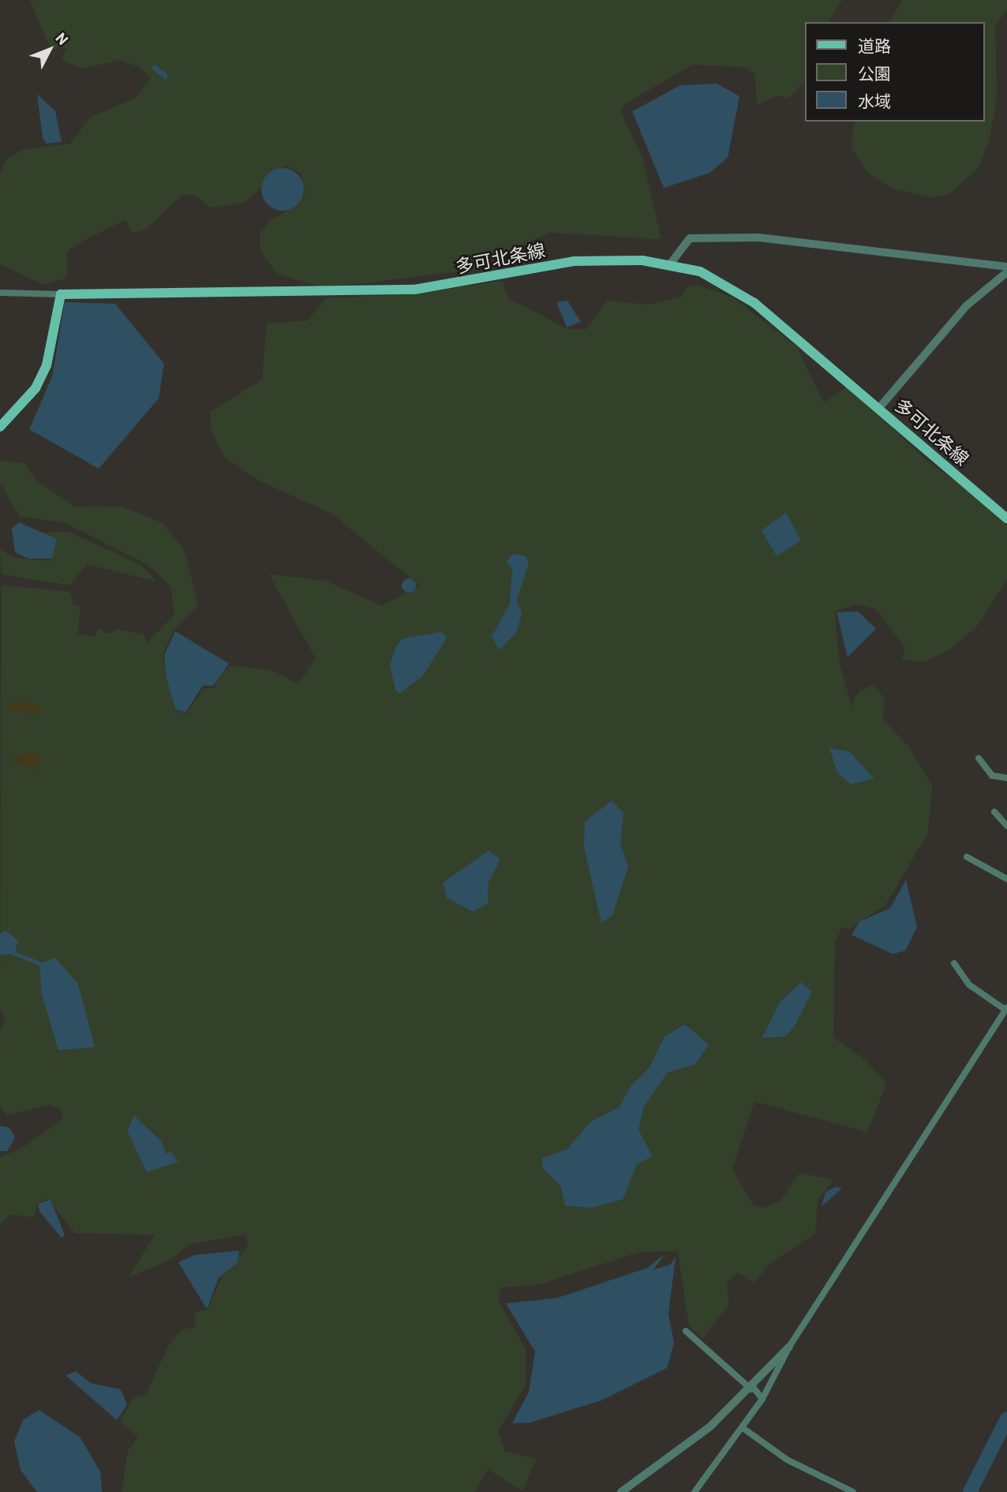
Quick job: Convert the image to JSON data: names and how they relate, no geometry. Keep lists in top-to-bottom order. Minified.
{"streets":{"main road":["多可北条線"]},"legend":["道路","公園","水域"],"north":"top right"}
